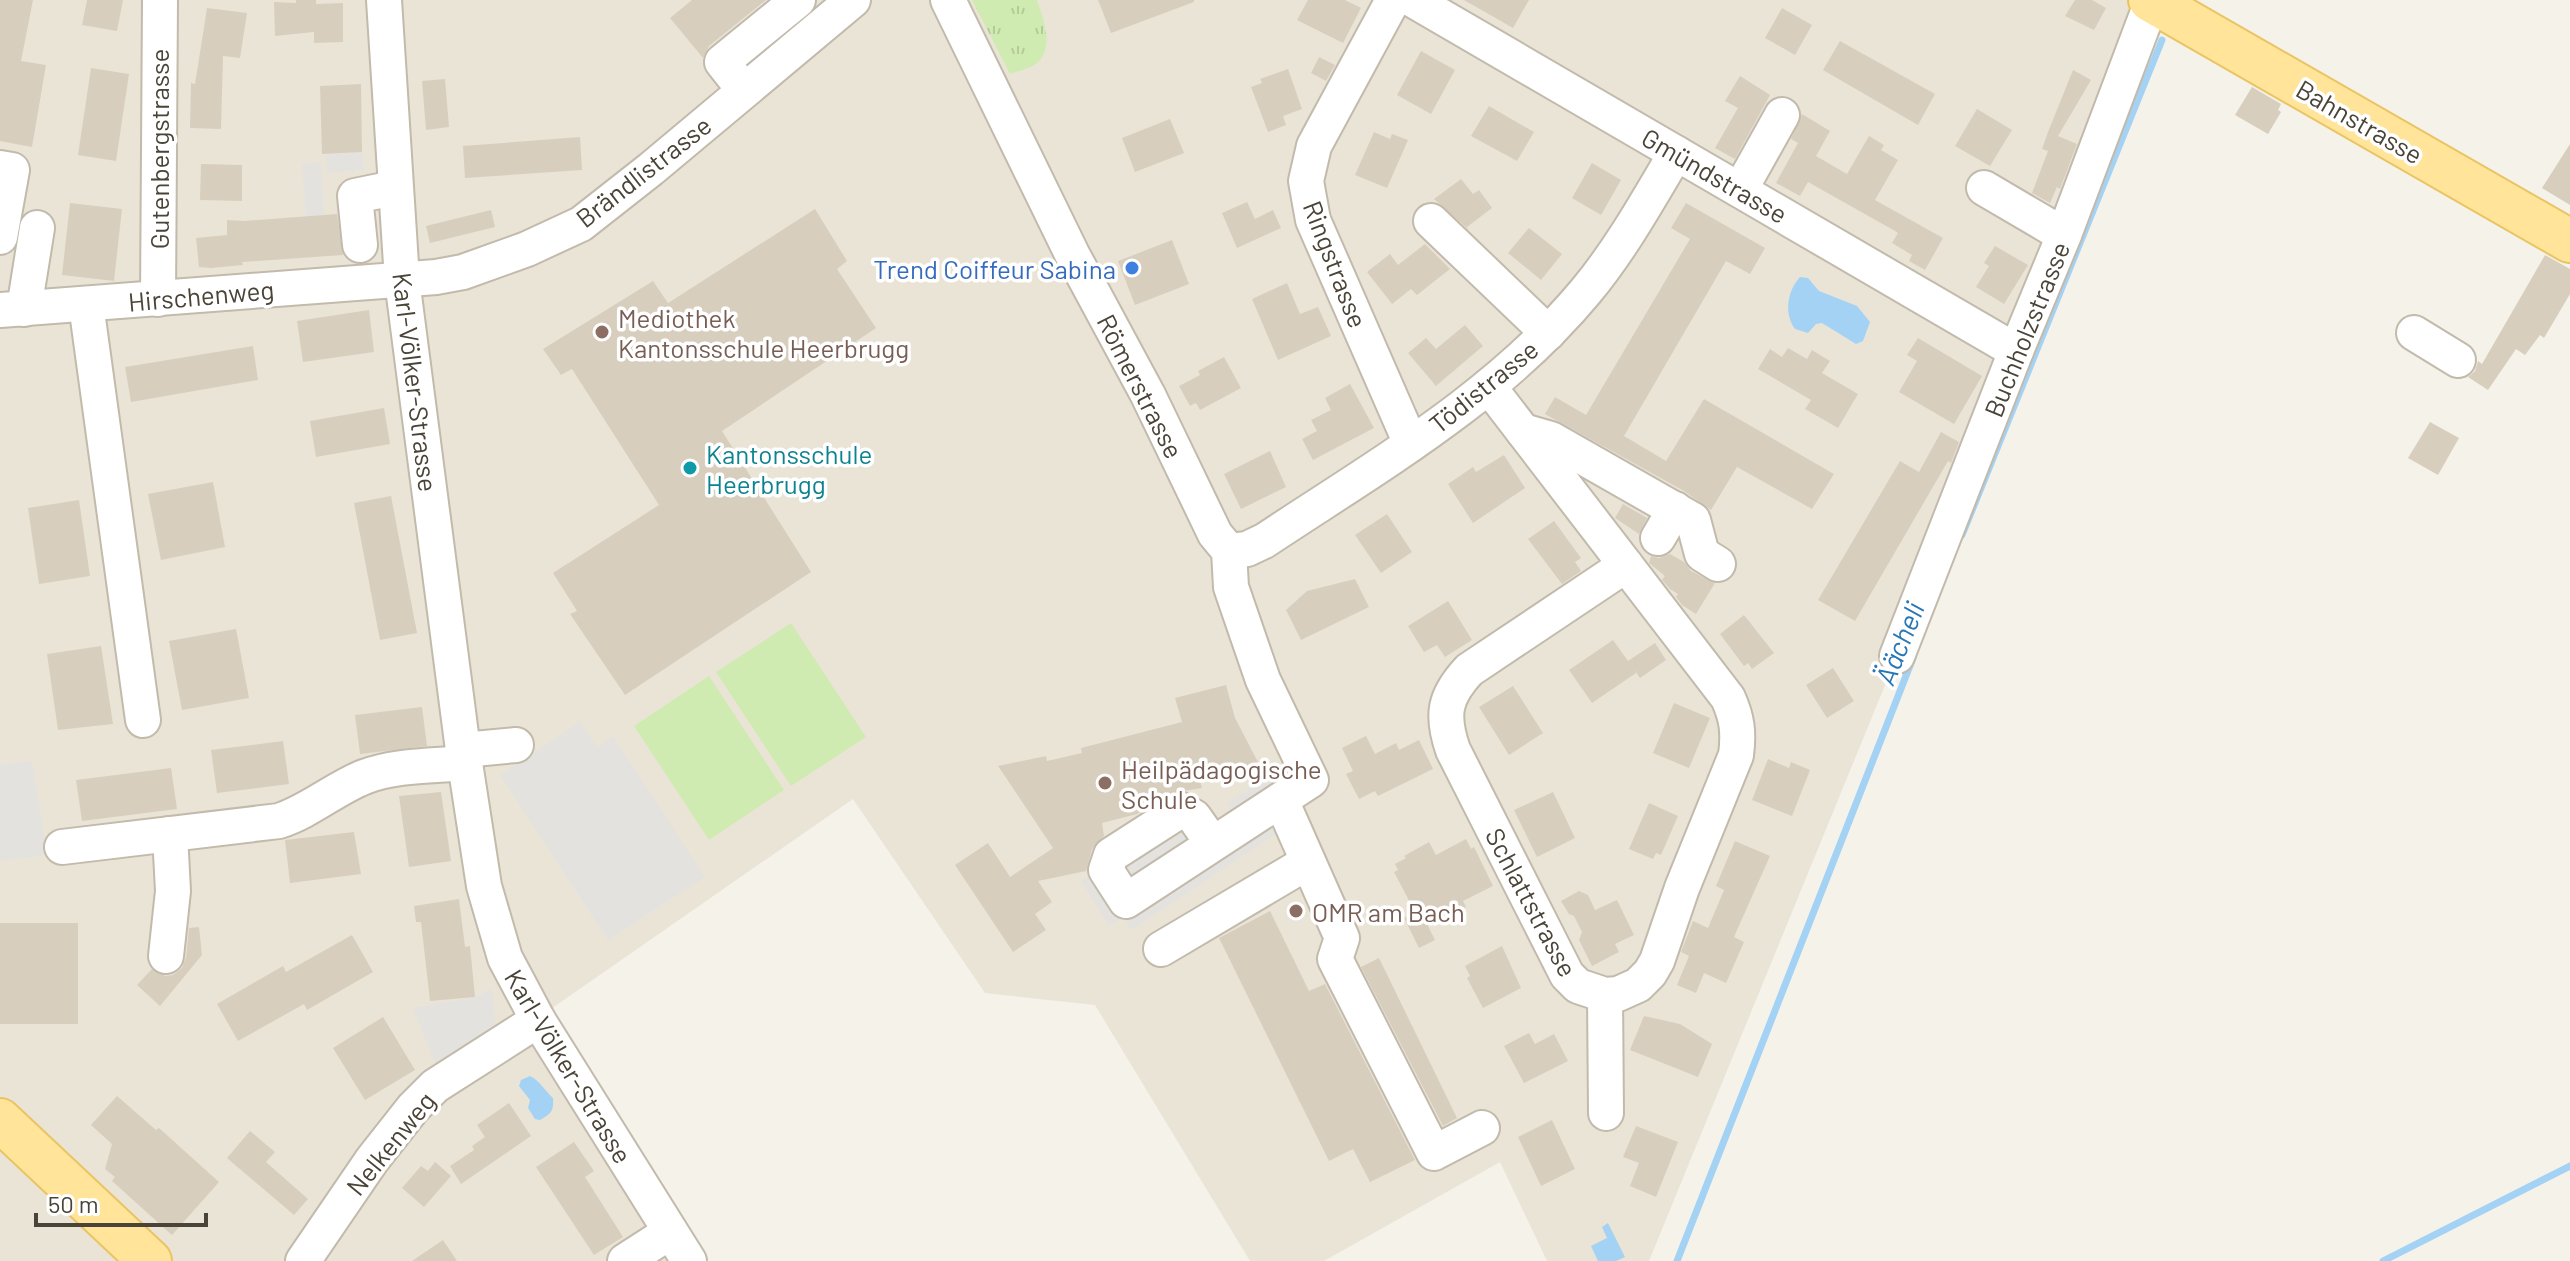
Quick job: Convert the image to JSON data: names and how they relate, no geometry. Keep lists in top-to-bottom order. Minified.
{"streets":{"main road":["Bahnstrasse"],"street":["Gutenbergstrasse","Brändlistrasse","Gmündstrasse","Ringstrasse","Hirschenweg","Buchholzstrasse","Karl-Völker-Strasse","Römerstrasse","Tödistrasse","Schlattstrasse","Nelkenweg"]},"crossings":[["Bahnstrasse","Buchholzstrasse"],["Gutenbergstrasse","Hirschenweg"],["Brändlistrasse","Hirschenweg"],["Brändlistrasse","Karl-Völker-Strasse"],["Gmündstrasse","Buchholzstrasse"],["Gmündstrasse","Tödistrasse"],["Ringstrasse","Tödistrasse"],["Hirschenweg","Karl-Völker-Strasse"],["Karl-Völker-Strasse","Nelkenweg"],["Römerstrasse","Tödistrasse"],["Tödistrasse","Schlattstrasse"]],"water":["Äächeli"],"places":["Trend Coiffeur Sabina","Mediothek Kantonsschule Heerbrugg","Kantonsschule Heerbrugg","Heilpädagogische Schule","OMR am Bach"],"scale_bar":"50 m"}
